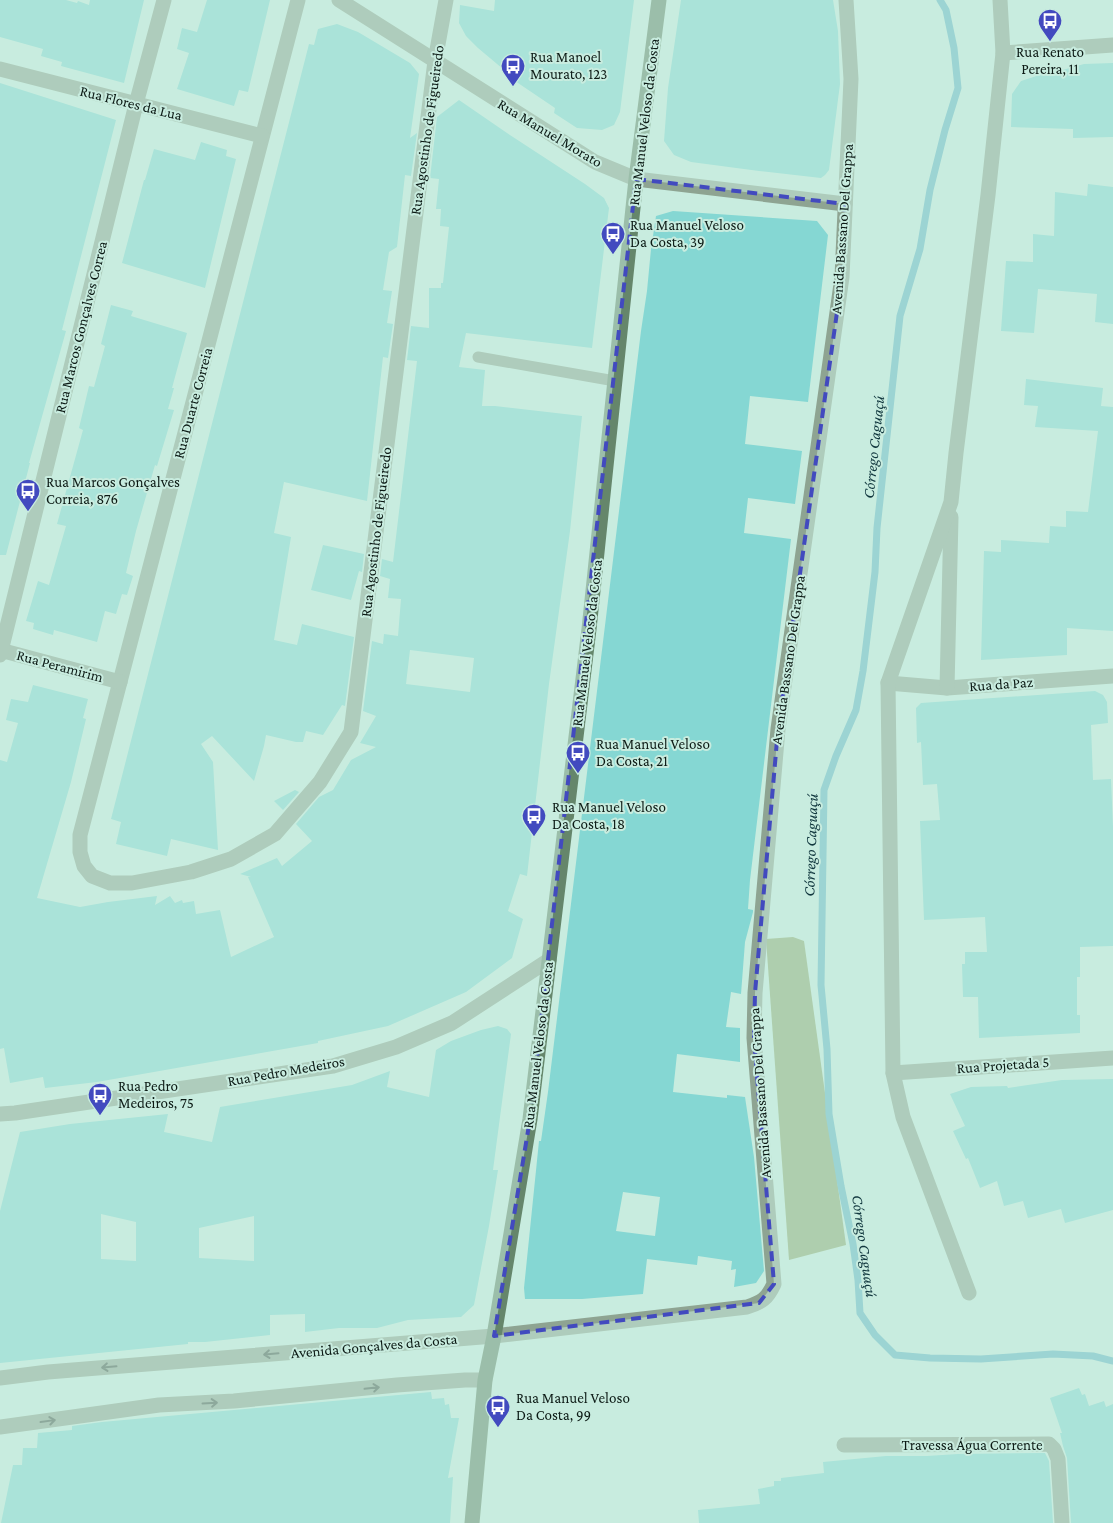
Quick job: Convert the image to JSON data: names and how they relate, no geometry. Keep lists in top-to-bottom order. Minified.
{"streets":{"main road":["Rua Manuel Veloso da Costa"],"street":["Rua Flores da Lua","Rua Agostinho de Figueiredo","Rua Manuel Morato","Avenida Bassano Del Grappa","Rua Marcos Gonçalves Correa","Rua Duarte Correia","Rua Peramirim","Rua da Paz","Rua Projetada 5","Rua Pedro Medeiros","Avenida Gonçalves da Costa","Travessa Água Corrente"]},"crossings":[["Rua Flores da Lua","Rua Marcos Gonçalves Correa"],["Rua Flores da Lua","Rua Duarte Correia"],["Rua Manuel Veloso da Costa","Rua Manuel Morato"],["Rua Manuel Veloso da Costa","Rua Pedro Medeiros"],["Rua Manuel Veloso da Costa","Avenida Gonçalves da Costa"],["Rua Agostinho de Figueiredo","Rua Manuel Morato"],["Rua Agostinho de Figueiredo","Rua Duarte Correia"],["Rua Manuel Morato","Avenida Bassano Del Grappa"],["Avenida Bassano Del Grappa","Avenida Gonçalves da Costa"],["Rua Marcos Gonçalves Correa","Rua Peramirim"],["Rua Duarte Correia","Rua Peramirim"]],"water":["Córrego Caguaçú"],"places":{"bus stop":["Rua Renato Pereira, 11","Rua Manoel Mourato, 123","Rua Manuel Veloso Da Costa, 39","Rua Marcos Gonçalves Correia, 876","Rua Manuel Veloso Da Costa, 21","Rua Manuel Veloso Da Costa, 18","Rua Pedro Medeiros, 75","Rua Manuel Veloso Da Costa, 99"]}}
